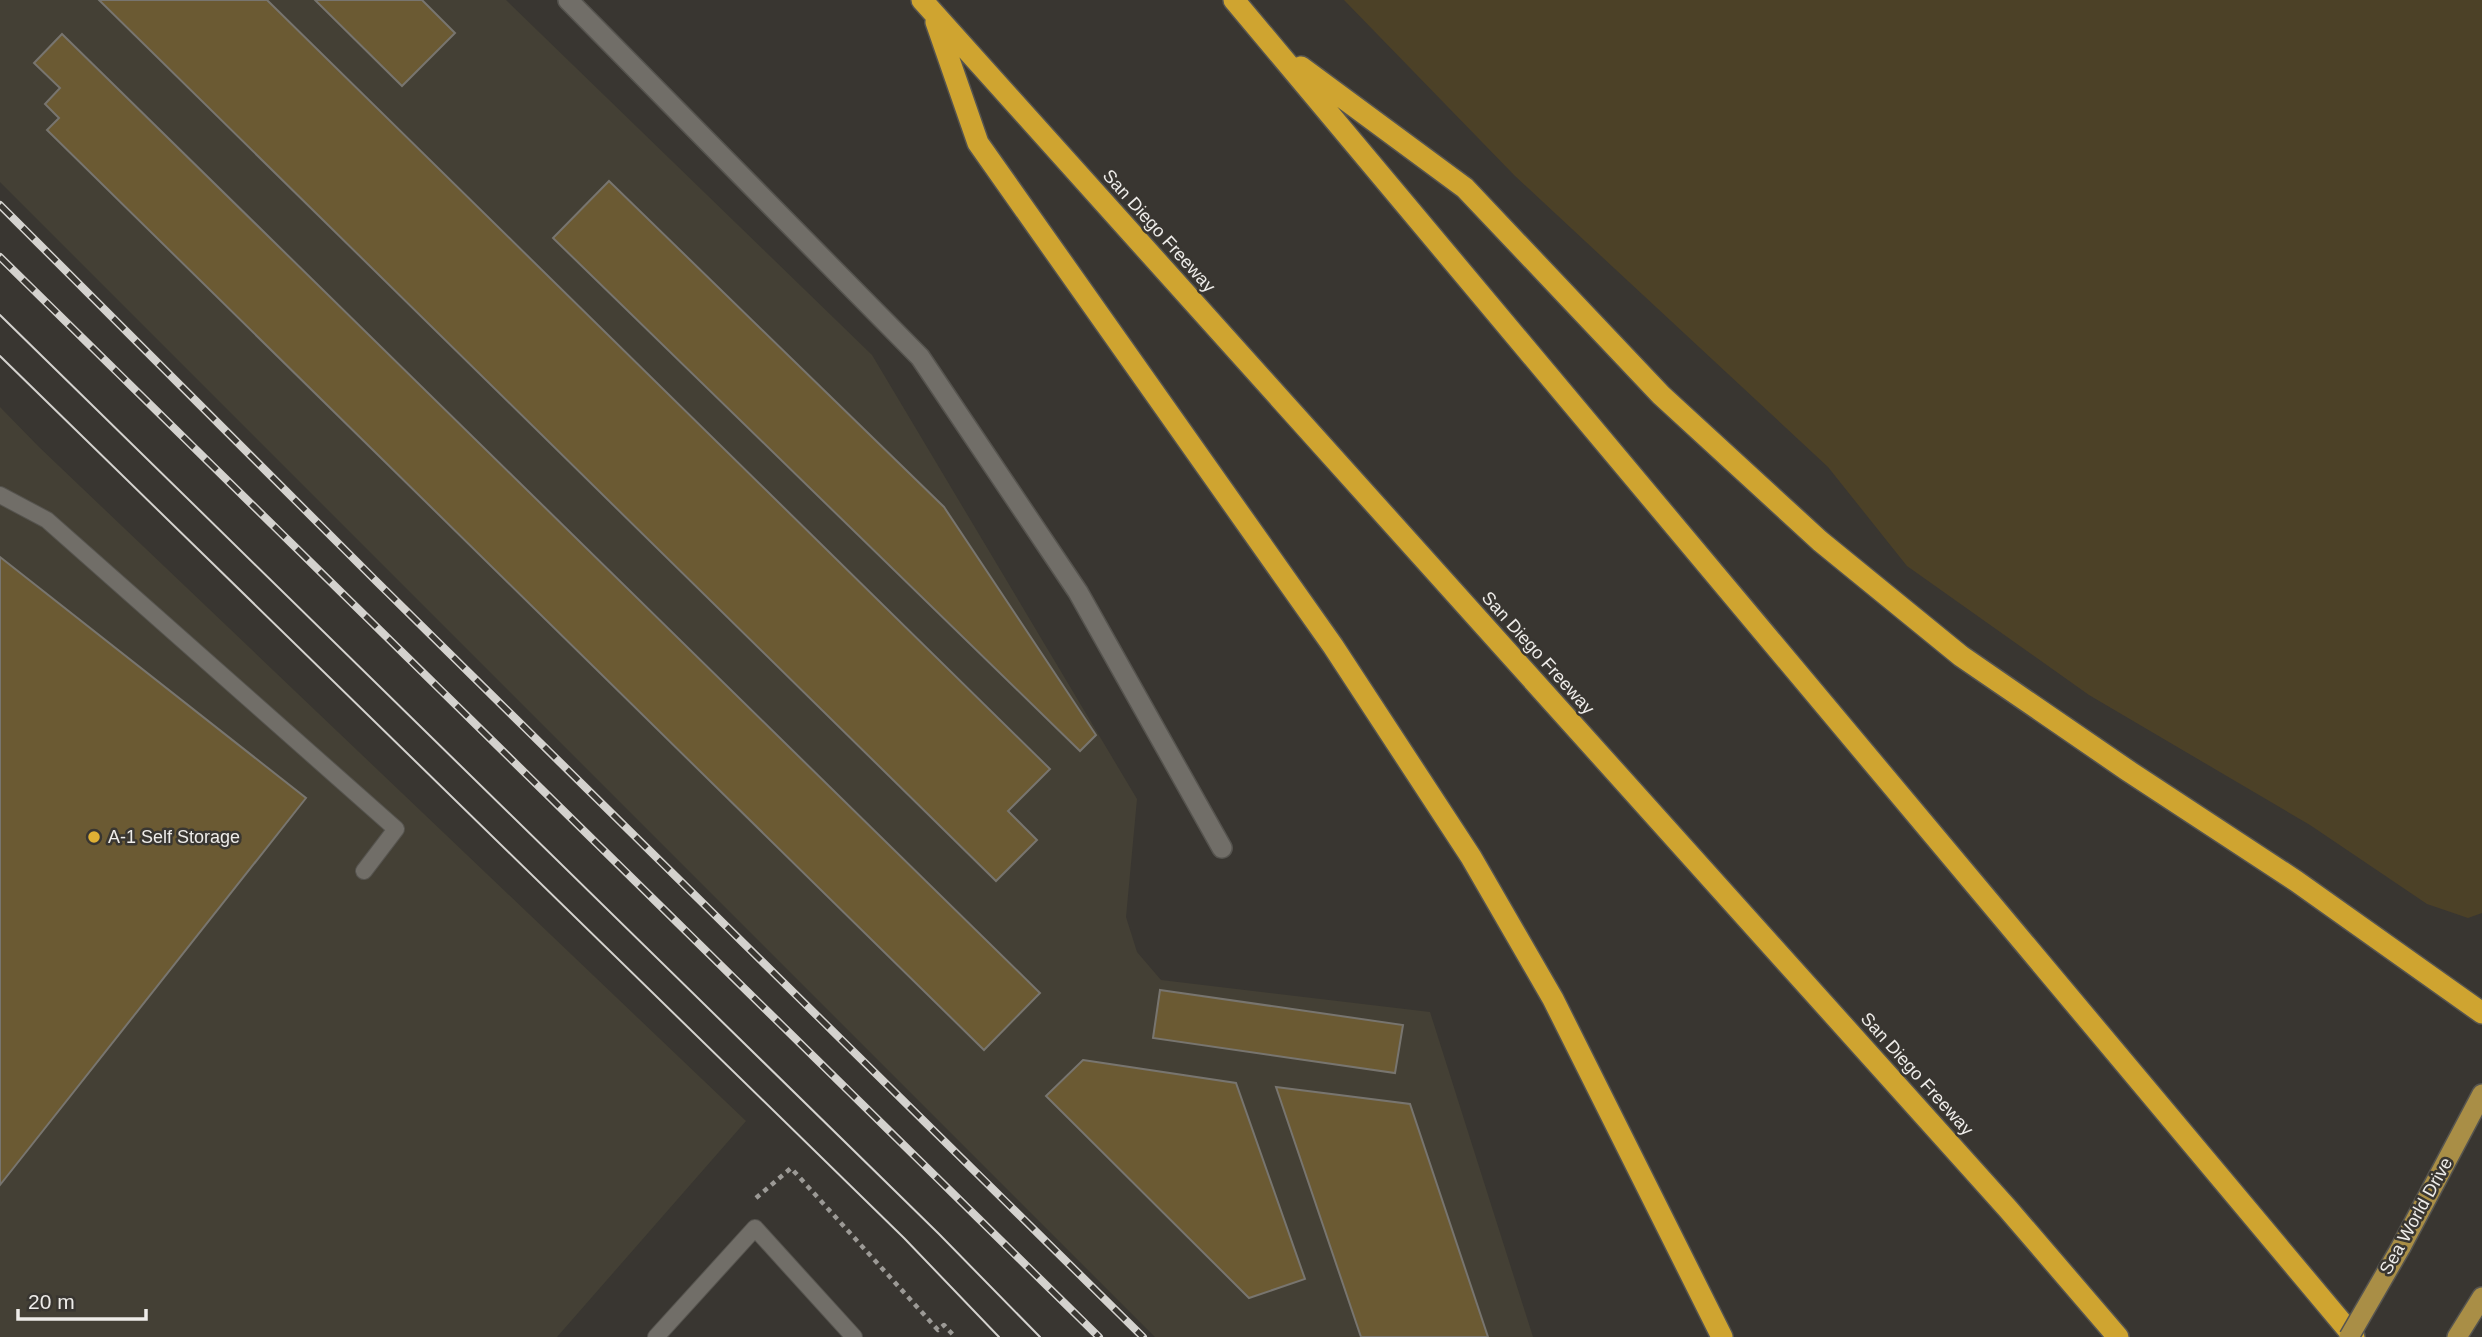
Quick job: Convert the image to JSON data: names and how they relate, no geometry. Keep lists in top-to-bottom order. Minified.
{"streets":{"highway":["San Diego Freeway"],"main road":["Sea World Drive"]},"places":["A-1 Self Storage"],"scale_bar":"20 m"}
